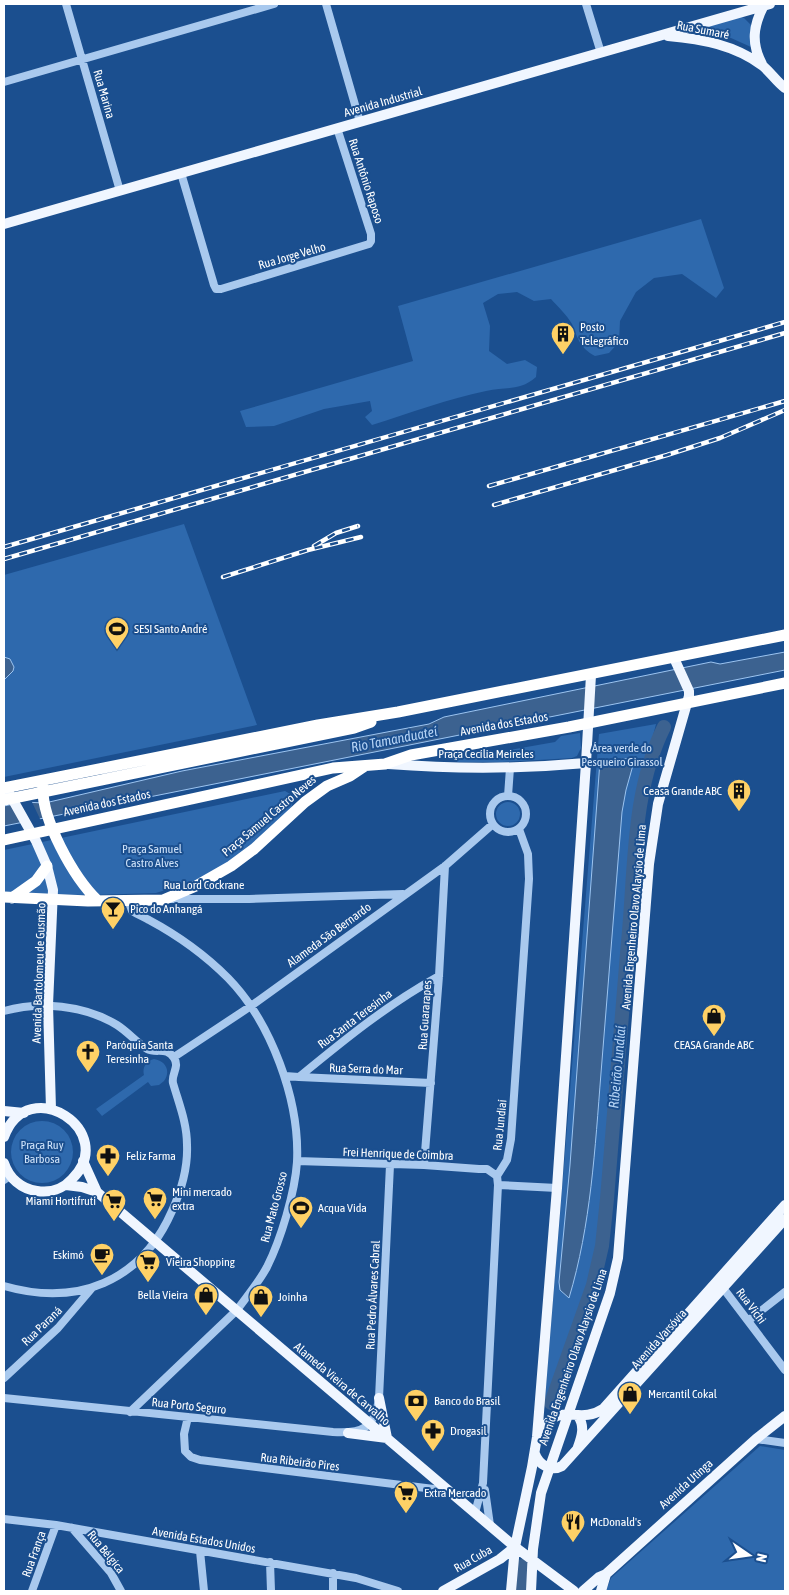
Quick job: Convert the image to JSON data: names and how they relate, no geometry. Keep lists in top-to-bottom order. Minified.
{"streets":{"highway":["Avenida dos Estados","Praça Samuel Castro Neves","Rua Lord Cockrane"],"main road":["Rua Sumaré","Avenida Industrial","Praça Cecília Meireles","Avenida Engenheiro Olavo Alaysio de Lima","Avenida Bartolomeu de Gusmão","Avenida Varsóvia","Alameda Vieira de Carvalho","Avenida Utinga","Rua Cuba"],"street":["Rua Marina","Rua Antônio Raposo","Rua Jorge Velho","Alameda São Bernardo","Rua Guararapes","Rua Santa Teresinha","Rua Serra do Mar","Rua Jundiaí","Frei Henrique de Coimbra","Rua Mato Grosso","Rua Pedro Álvares Cabral","Rua Vichi","Rua Paraná","Rua Porto Seguro","Rua Ribeirão Pires","Avenida Estados Unidos","Rua Bélgica","Rua França"]},"crossings":[["Rua Sumaré","Avenida Industrial"],["Rua Marina","Avenida Industrial"],["Avenida Industrial","Rua Antônio Raposo"],["Avenida Industrial","Rua Jorge Velho"],["Rua Antônio Raposo","Rua Jorge Velho"],["Avenida dos Estados","Praça Cecília Meireles"],["Avenida dos Estados","Praça Samuel Castro Neves"],["Avenida dos Estados","Rua Lord Cockrane"],["Avenida dos Estados","Avenida Engenheiro Olavo Alaysio de Lima"],["Avenida dos Estados","Avenida Bartolomeu de Gusmão"],["Praça Cecília Meireles","Avenida Engenheiro Olavo Alaysio de Lima"],["Praça Samuel Castro Neves","Rua Lord Cockrane"],["Rua Lord Cockrane","Alameda São Bernardo"],["Rua Lord Cockrane","Avenida Bartolomeu de Gusmão"],["Rua Lord Cockrane","Rua Mato Grosso"],["Avenida Engenheiro Olavo Alaysio de Lima","Avenida Varsóvia"],["Avenida Engenheiro Olavo Alaysio de Lima","Alameda Vieira de Carvalho"],["Avenida Engenheiro Olavo Alaysio de Lima","Rua Cuba"],["Alameda São Bernardo","Rua Guararapes"],["Alameda São Bernardo","Rua Jundiaí"],["Alameda São Bernardo","Rua Mato Grosso"],["Rua Guararapes","Rua Santa Teresinha"],["Rua Guararapes","Rua Serra do Mar"],["Rua Guararapes","Frei Henrique de Coimbra"],["Rua Santa Teresinha","Rua Serra do Mar"],["Rua Jundiaí","Frei Henrique de Coimbra"],["Frei Henrique de Coimbra","Rua Mato Grosso"],["Frei Henrique de Coimbra","Rua Pedro Álvares Cabral"],["Rua Mato Grosso","Alameda Vieira de Carvalho"],["Rua Mato Grosso","Rua Porto Seguro"],["Rua Pedro Álvares Cabral","Alameda Vieira de Carvalho"],["Rua Pedro Álvares Cabral","Rua Porto Seguro"],["Rua Vichi","Avenida Varsóvia"],["Alameda Vieira de Carvalho","Rua Porto Seguro"],["Alameda Vieira de Carvalho","Rua Ribeirão Pires"],["Alameda Vieira de Carvalho","Rua Cuba"],["Rua Porto Seguro","Rua Ribeirão Pires"],["Avenida Estados Unidos","Rua Bélgica"],["Avenida Estados Unidos","Rua França"]],"water":["Rio Tamanduateí","Ribeirão Jundiaí"],"parks":["Área verde do Pesqueiro Girassol","Praça Samuel Castro Alves","Praça Ruy Barbosa"],"places":{"building":["Posto Telegráfico","Ceasa Grande ABC"],"sports":["SESI Santo André","Acqua Vida"],"bar":["Pico do Anhangá"],"shop":["CEASA Grande ABC","Bella Vieira","Joinha","Mercantil Cokal"],"church":["Paróquia Santa Teresinha"],"pharmacy":["Feliz Farma","Drogasil"],"supermarket":["Mini mercado extra","Miami Hortifruti","Vieira Shopping","Extra Mercado"],"cafe":["Eskimó"],"bank":["Banco do Brasil"],"restaurant":["McDonald's"]},"north":"right"}
